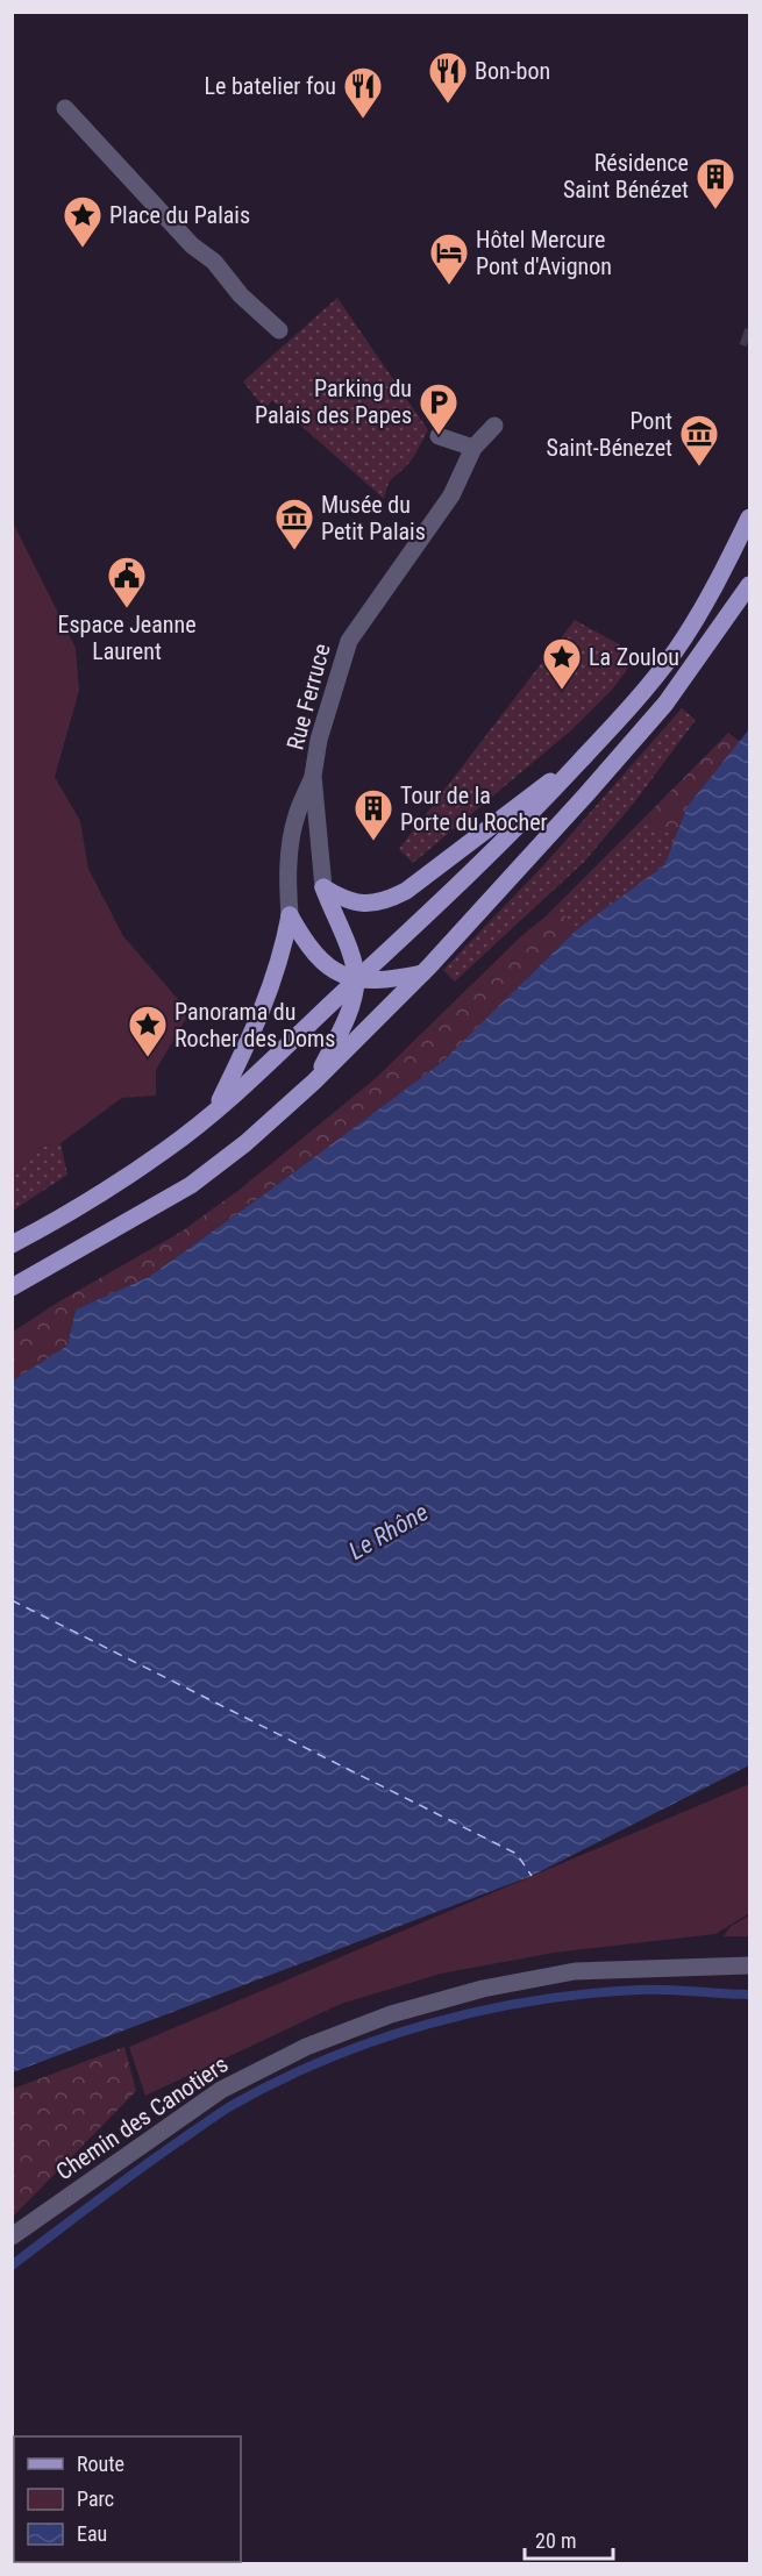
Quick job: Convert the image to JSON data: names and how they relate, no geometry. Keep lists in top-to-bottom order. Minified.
{"streets":{"street":["Rue Ferruce","Chemin des Canotiers"]},"water":["Le Rhône"],"places":{"restaurant":["Bon-bon","Le batelier fou"],"building":["Résidence Saint Bénézet","Tour de la Porte du Rocher"],"place":["Place du Palais","La Zoulou","Panorama du Rocher des Doms"],"hotel":["Hôtel Mercure Pont d'Avignon"],"parking":["Parking du Palais des Papes"],"museum":["Pont Saint-Bénezet","Musée du Petit Palais"],"public building":["Espace Jeanne Laurent"]},"legend":["Route","Parc","Eau"],"scale_bar":"20 m"}
